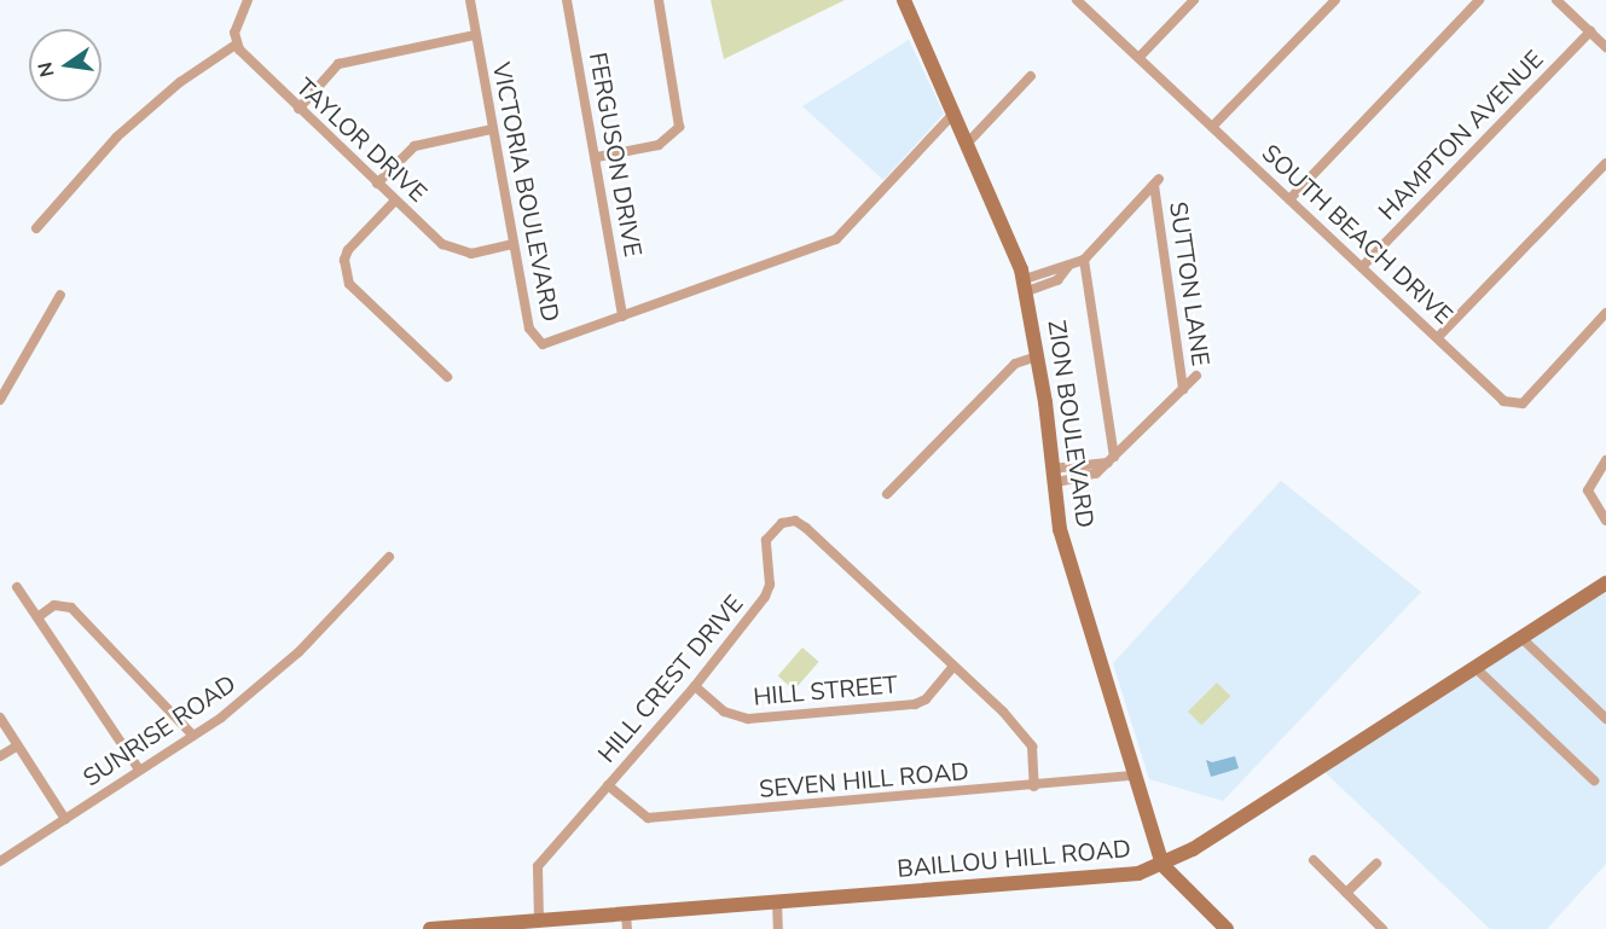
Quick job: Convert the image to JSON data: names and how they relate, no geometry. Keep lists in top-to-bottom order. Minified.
{"streets":{"main road":["ZION BOULEVARD","BAILLOU HILL ROAD"],"street":["HAMPTON AVENUE","TAYLOR DRIVE","FERGUSON DRIVE","VICTORIA BOULEVARD","SOUTH BEACH DRIVE","SUTTON LANE","HILL CREST DRIVE","HILL STREET","SUNRISE ROAD","SEVEN HILL ROAD"]},"crossings":[["HAMPTON AVENUE","SOUTH BEACH DRIVE"],["TAYLOR DRIVE","VICTORIA BOULEVARD"],["FERGUSON DRIVE","VICTORIA BOULEVARD"],["ZION BOULEVARD","SEVEN HILL ROAD"],["ZION BOULEVARD","BAILLOU HILL ROAD"],["HILL CREST DRIVE","HILL STREET"],["HILL CREST DRIVE","SEVEN HILL ROAD"],["HILL CREST DRIVE","BAILLOU HILL ROAD"]],"north":"left"}
